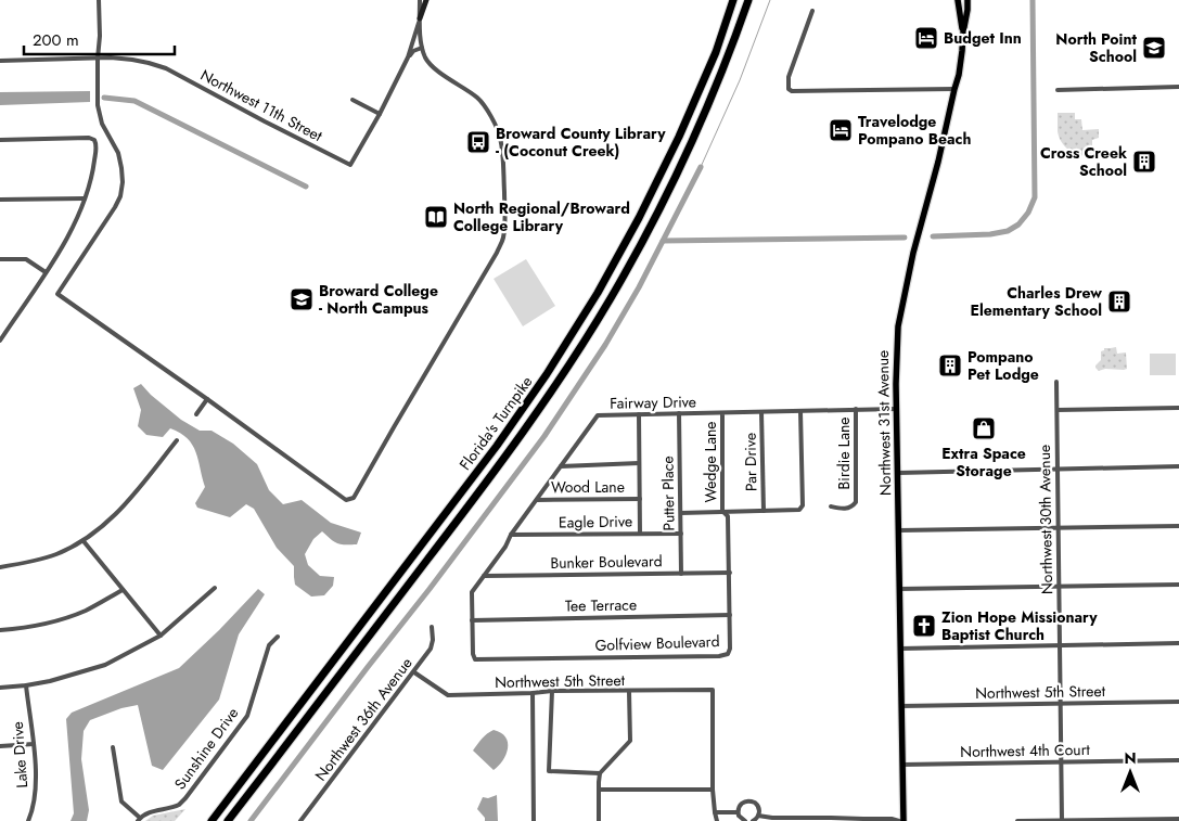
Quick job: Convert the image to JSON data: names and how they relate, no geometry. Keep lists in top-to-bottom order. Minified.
{"streets":{"highway":["Florida's Turnpike"],"main road":["Northwest 31st Avenue"],"street":["Northwest 11th Street","Fairway Drive","Birdie Lane","Wedge Lane","Par Drive","Wood Lane","Putter Place","Northwest 30th Avenue","Eagle Drive","Bunker Boulevard","Tee Terrace","Golfview Boulevard","Northwest 5th Street","Northwest 36th Avenue","Sunshine Drive","Northwest 4th Court","Lake Drive"]},"crossings":[["Fairway Drive","Northwest 31st Avenue"],["Fairway Drive","Birdie Lane"],["Fairway Drive","Wedge Lane"],["Fairway Drive","Par Drive"],["Fairway Drive","Wood Lane"],["Fairway Drive","Putter Place"],["Fairway Drive","Eagle Drive"],["Fairway Drive","Bunker Boulevard"],["Fairway Drive","Tee Terrace"],["Fairway Drive","Golfview Boulevard"],["Northwest 31st Avenue","Northwest 5th Street"],["Northwest 31st Avenue","Northwest 4th Court"],["Wedge Lane","Golfview Boulevard"],["Putter Place","Eagle Drive"],["Putter Place","Bunker Boulevard"],["Northwest 30th Avenue","Northwest 5th Street"],["Northwest 30th Avenue","Northwest 4th Court"],["Bunker Boulevard","Golfview Boulevard"],["Tee Terrace","Golfview Boulevard"],["Northwest 5th Street","Northwest 36th Avenue"]],"places":{"hotel":["Budget Inn","Travelodge Pompano Beach"],"school or university":["North Point School","Broward College - North Campus"],"bus stop":["Broward County Library - (Coconut Creek)"],"building":["Cross Creek School","Charles Drew Elementary School","Pompano Pet Lodge"],"library":["North Regional/Broward College Library"],"shop":["Extra Space Storage"],"church":["Zion Hope Missionary Baptist Church"]},"scale_bar":"200 m","north":"top"}
